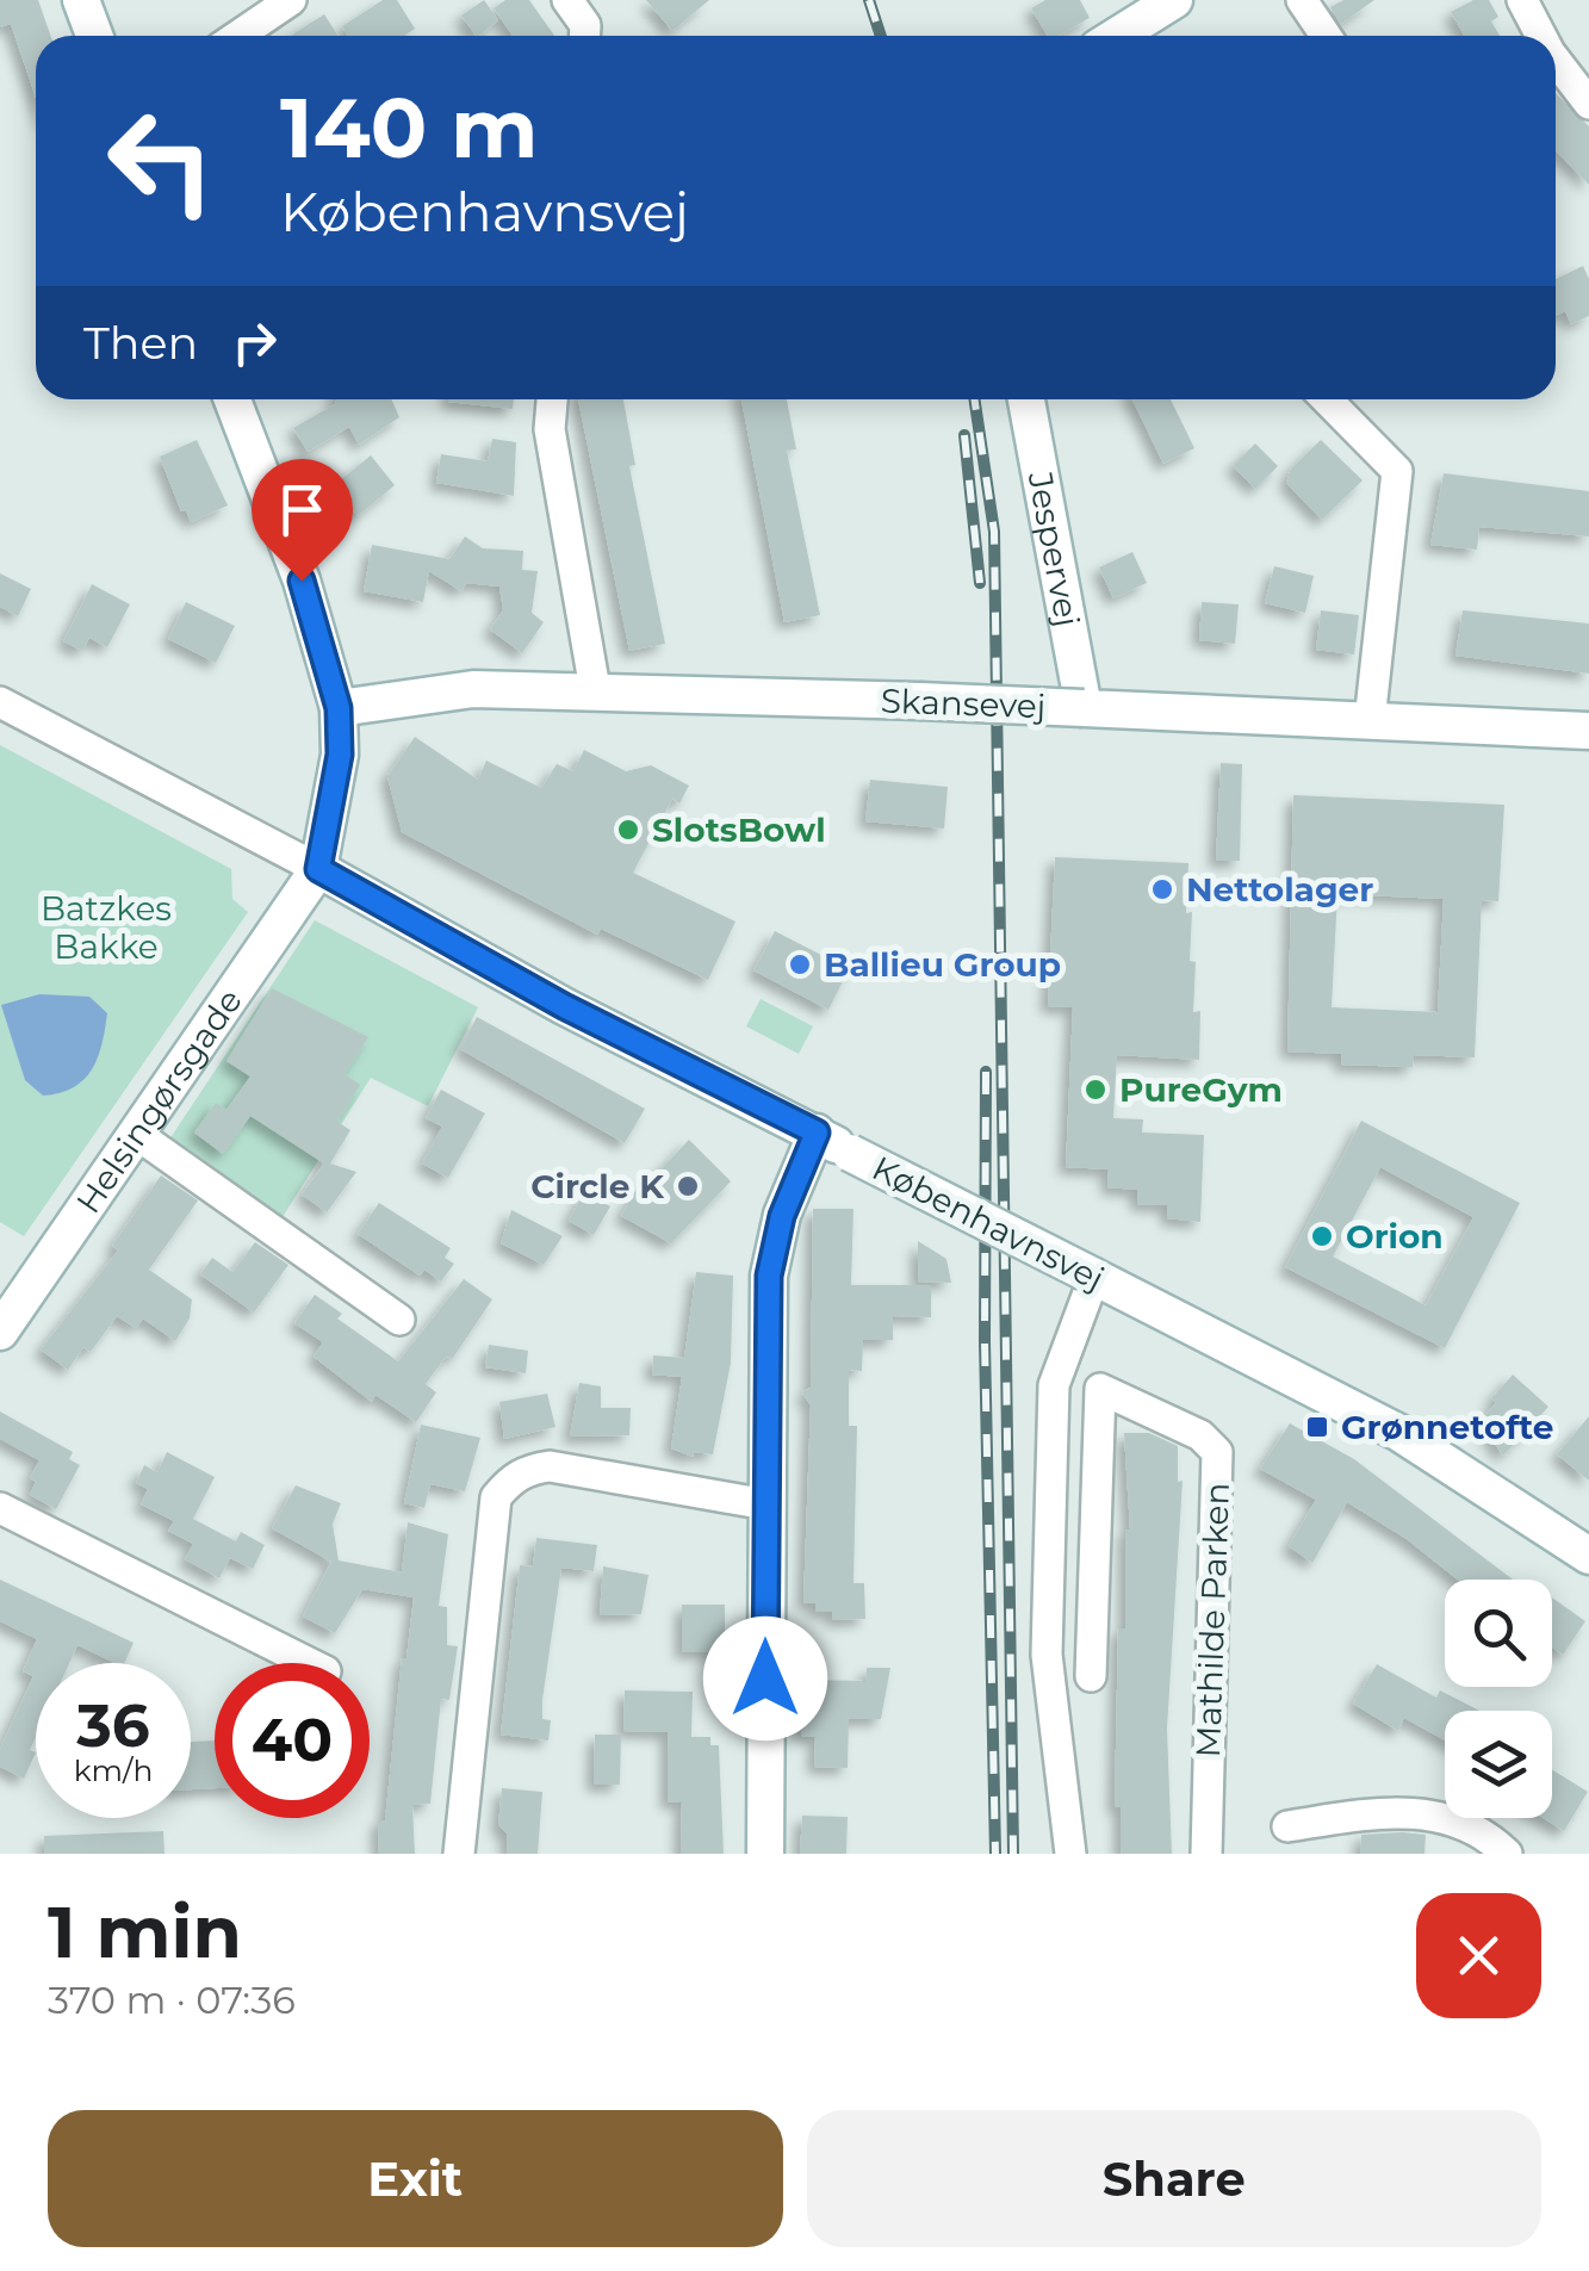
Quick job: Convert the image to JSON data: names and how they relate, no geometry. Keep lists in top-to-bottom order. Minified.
{"streets":{"street":["Jespervej","Skansevej","Helsingørsgade","Københavnsvej","Mathilde Parken"]},"crossings":[["Jespervej","Skansevej"],["Helsingørsgade","Københavnsvej"]],"parks":["Batzkes Bakke"],"places":{"other":["SlotsBowl","Nettolager","Ballieu Group","PureGym","Circle K","Orion"],"transit":["Grønnetofte"]},"page":{"turn":["140 m","Københavnsvej"],"then":"Then","speed":"36 km/h","limit":"40","heading":["1 min","370 m · 07:36"],"buttons":["Exit","Share"]}}
